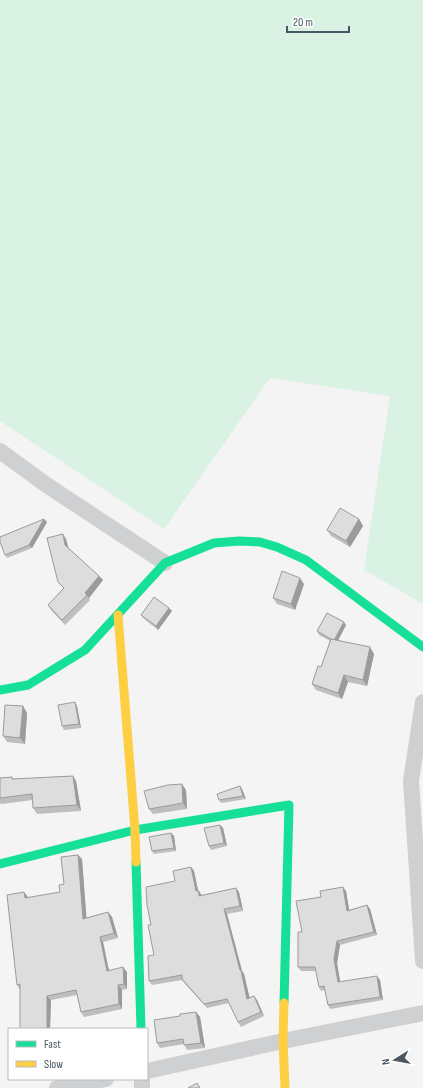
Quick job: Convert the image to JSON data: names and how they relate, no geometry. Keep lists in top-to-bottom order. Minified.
{"legend":["Fast","Slow"],"scale_bar":"20 m","north":"left"}
